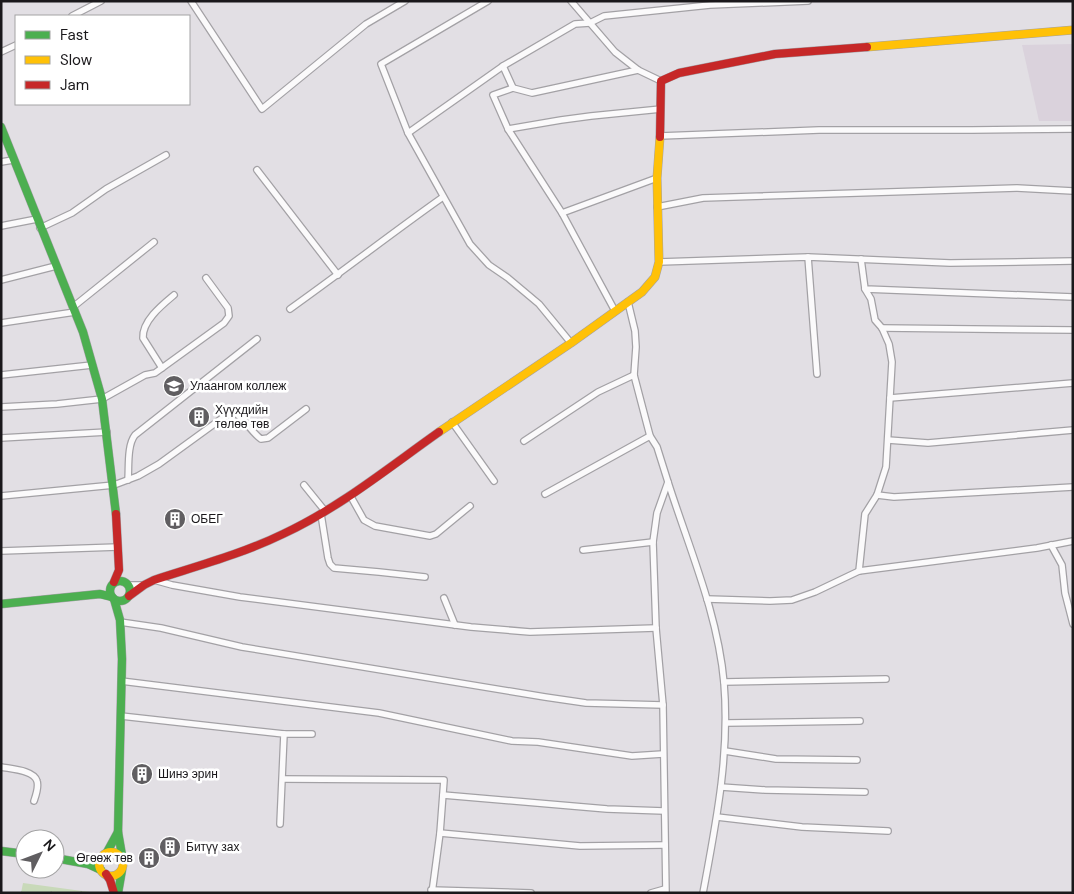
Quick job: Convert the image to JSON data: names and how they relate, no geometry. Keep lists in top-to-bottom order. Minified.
{"places":{"school or university":["Улаангом коллеж"],"building":["Хүүхдийн төлөө төв","ОБЕГ","Шинэ эрин","Битүү зах","Өгөөж төв"]},"legend":["Fast","Slow","Jam"],"north":"top right"}
